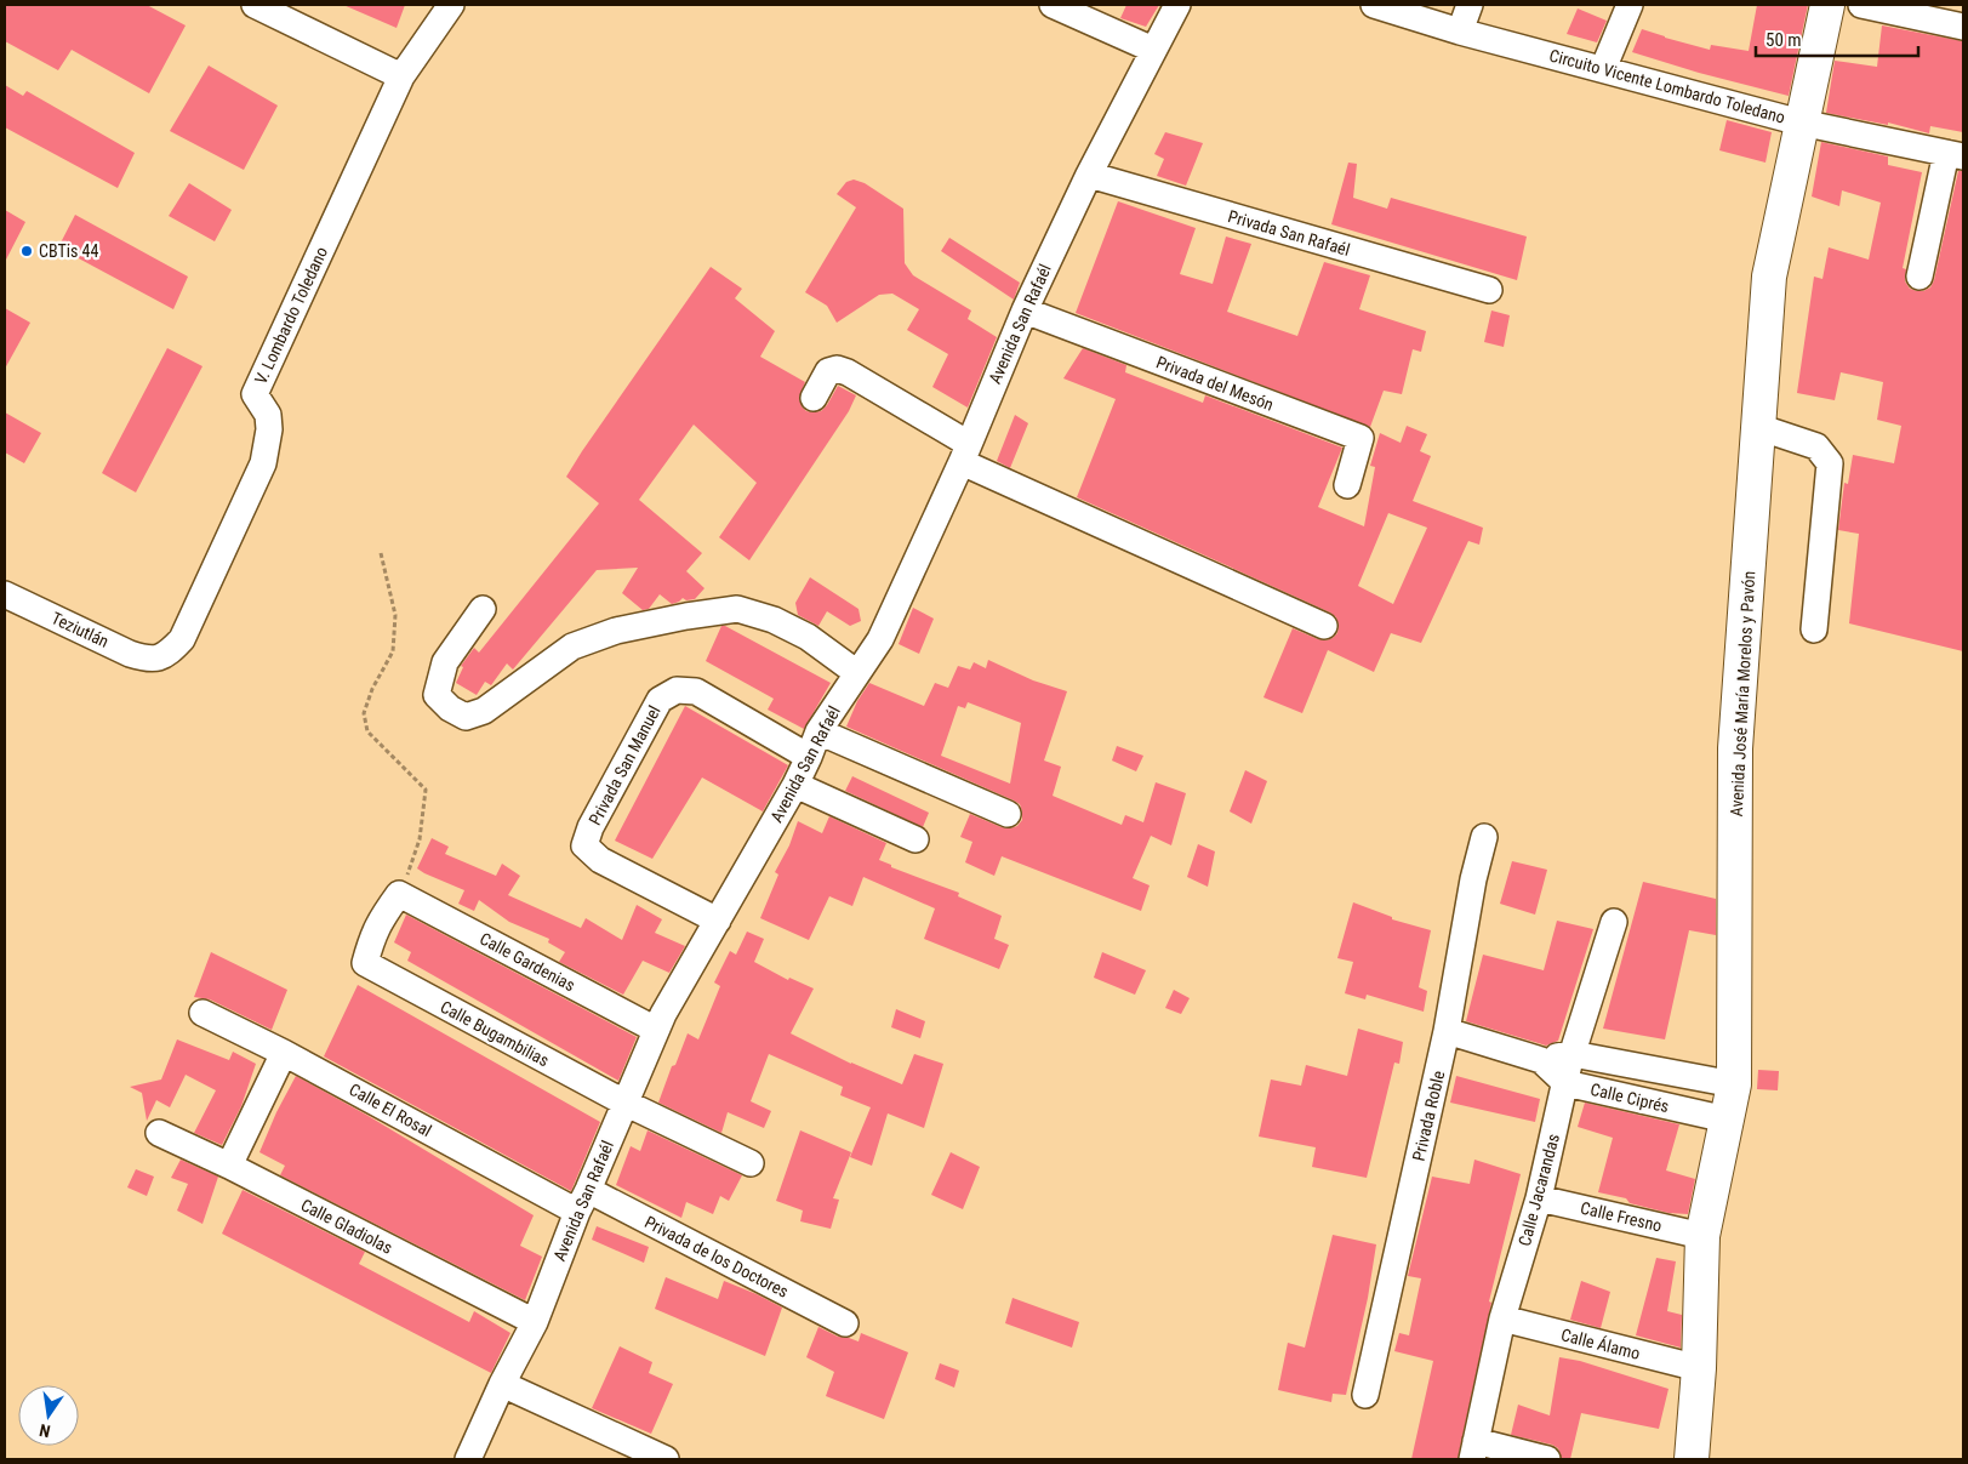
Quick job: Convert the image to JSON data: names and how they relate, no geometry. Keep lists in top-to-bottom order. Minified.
{"streets":{"main road":["Avenida José María Morelos y Pavón"],"street":["Circuito Vicente Lombardo Toledano","Privada San Rafaél","V. Lombardo Toledano","Avenida San Rafaél","Privada del Mesón","Teziutlán","Privada San Manuel","Calle Gardenias","Calle Bugambilias","Calle Ciprés","Calle El Rosal","Privada Roble","Calle Jacarandas","Calle Fresno","Calle Gladiolas","Privada de los Doctores","Calle Álamo"]},"crossings":[["Circuito Vicente Lombardo Toledano","Avenida José María Morelos y Pavón"],["Privada San Rafaél","Avenida San Rafaél"],["V. Lombardo Toledano","Teziutlán"],["Avenida San Rafaél","Privada del Mesón"],["Avenida San Rafaél","Privada San Manuel"],["Avenida San Rafaél","Calle Gardenias"],["Avenida San Rafaél","Calle Bugambilias"],["Avenida San Rafaél","Calle El Rosal"],["Avenida San Rafaél","Calle Gladiolas"],["Avenida San Rafaél","Privada de los Doctores"],["Avenida José María Morelos y Pavón","Calle Ciprés"],["Avenida José María Morelos y Pavón","Calle Fresno"],["Avenida José María Morelos y Pavón","Calle Álamo"],["Calle Gardenias","Calle Bugambilias"],["Calle Ciprés","Privada Roble"],["Calle Ciprés","Calle Jacarandas"],["Calle El Rosal","Privada de los Doctores"],["Calle Jacarandas","Calle Fresno"],["Calle Jacarandas","Calle Álamo"]],"places":["CBTis 44"],"scale_bar":"50 m","north":"bottom"}
